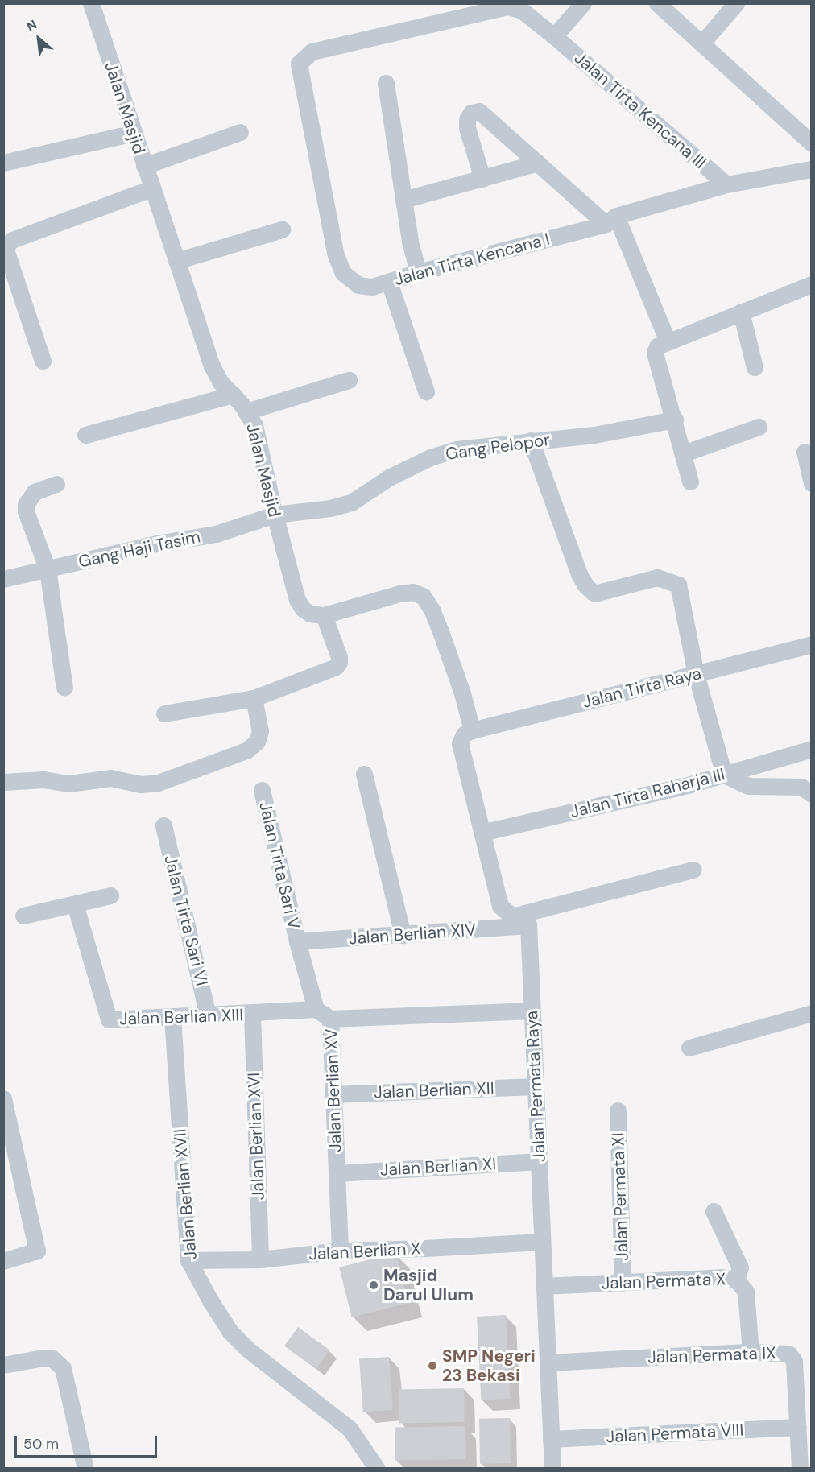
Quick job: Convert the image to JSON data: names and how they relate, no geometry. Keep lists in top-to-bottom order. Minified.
{"streets":{"street":["Jalan Masjid","Jalan Tirta Kencana III","Jalan Tirta Kencana I","Gang Pelopor","Gang Haji Tasim","Jalan Tirta Raya","Jalan Tirta Raharja III","Jalan Tirta Sari V","Jalan Tirta Sari VI","Jalan Berlian XIV","Jalan Berlian XIII","Jalan Permata Raya","Jalan Berlian XV","Jalan Berlian XII","Jalan Berlian XVI","Jalan Berlian XI","Jalan Berlian XVII","Jalan Permata XI","Jalan Berlian X","Jalan Permata X","Jalan Permata IX","Jalan Permata VIII"]},"crossings":[["Jalan Masjid","Gang Pelopor"],["Jalan Masjid","Gang Haji Tasim"],["Jalan Tirta Kencana III","Jalan Tirta Kencana I"],["Gang Pelopor","Gang Haji Tasim"],["Jalan Tirta Sari V","Jalan Berlian XIV"],["Jalan Tirta Sari V","Jalan Berlian XV"],["Jalan Tirta Sari VI","Jalan Berlian XIII"],["Jalan Berlian XIV","Jalan Permata Raya"],["Jalan Berlian XIV","Jalan Berlian XV"],["Jalan Berlian XIII","Jalan Berlian XV"],["Jalan Berlian XIII","Jalan Berlian XVI"],["Jalan Berlian XIII","Jalan Berlian XVII"],["Jalan Permata Raya","Jalan Berlian XII"],["Jalan Permata Raya","Jalan Berlian XI"],["Jalan Permata Raya","Jalan Berlian X"],["Jalan Permata Raya","Jalan Permata X"],["Jalan Permata Raya","Jalan Permata IX"],["Jalan Permata Raya","Jalan Permata VIII"],["Jalan Berlian XV","Jalan Berlian XII"],["Jalan Berlian XV","Jalan Berlian XI"],["Jalan Berlian XV","Jalan Berlian X"],["Jalan Berlian XVI","Jalan Berlian X"],["Jalan Berlian XVII","Jalan Berlian X"],["Jalan Permata XI","Jalan Permata X"],["Jalan Permata X","Jalan Permata IX"],["Jalan Permata IX","Jalan Permata VIII"]],"places":["Masjid Darul Ulum","SMP Negeri 23 Bekasi"],"scale_bar":"50 m","north":"top left"}
